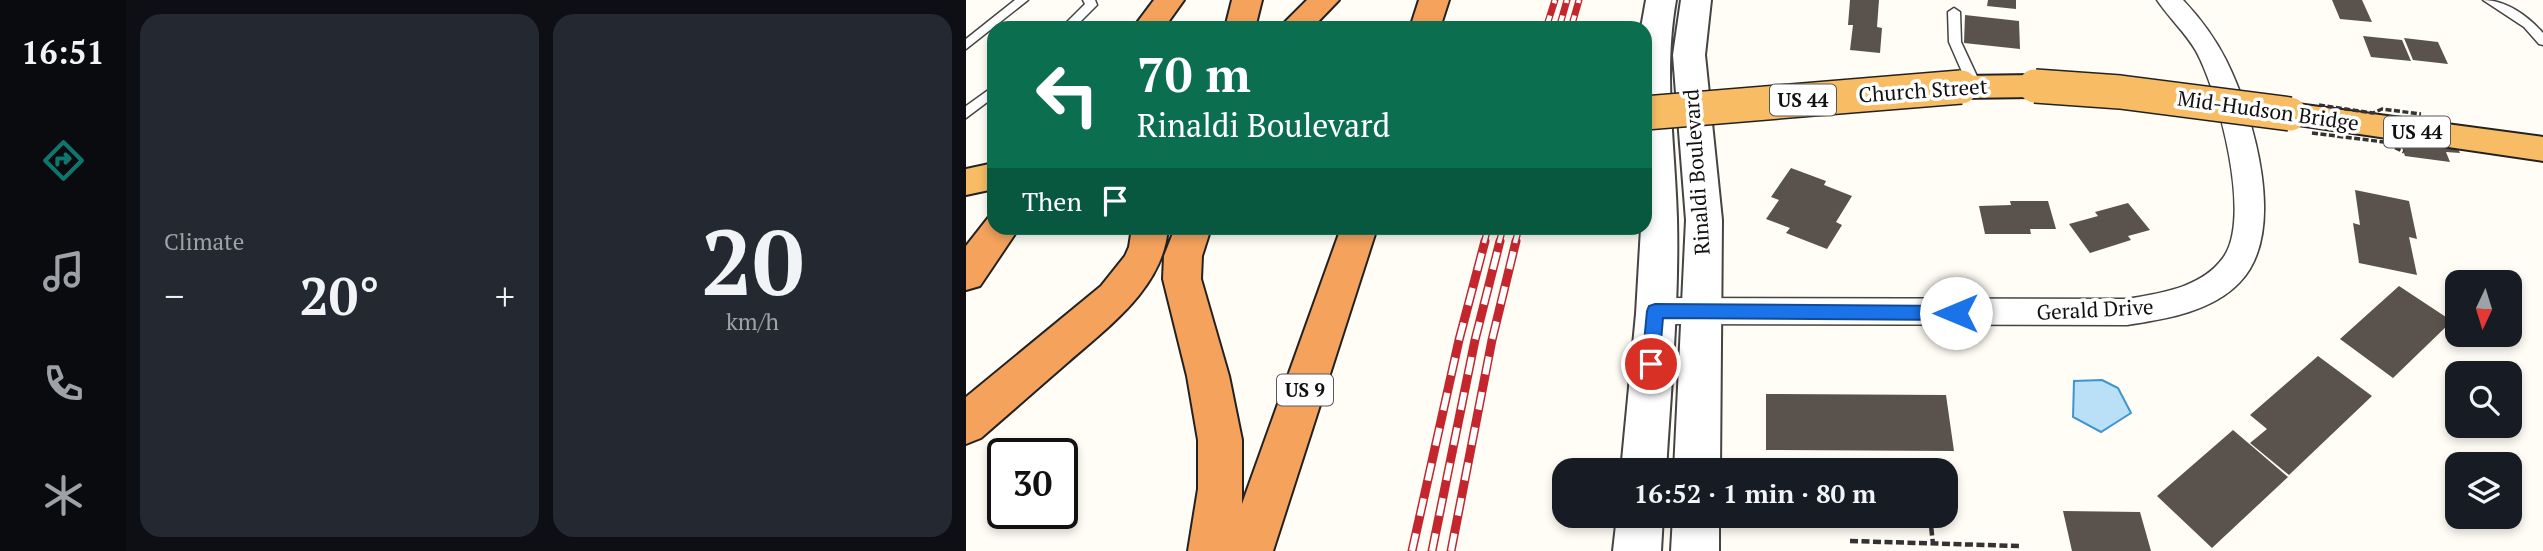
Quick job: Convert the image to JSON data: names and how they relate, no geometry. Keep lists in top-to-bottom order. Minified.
{"streets":{"highway":["Church Street","US 44","Mid-Hudson Bridge","US 9"],"street":["Rinaldi Boulevard","Gerald Drive"]},"crossings":[["Church Street","Mid-Hudson Bridge"],["Rinaldi Boulevard","Gerald Drive"]],"north":"bottom","page":{"tabs":"16:51","tile":["Climate",["20","km/h"]],"turn":["70 m","Rinaldi Boulevard"],"then":"Then","heat":["−","20°","+"],"limit":"30","trip":"16:52 · 1 min · 80 m"}}
